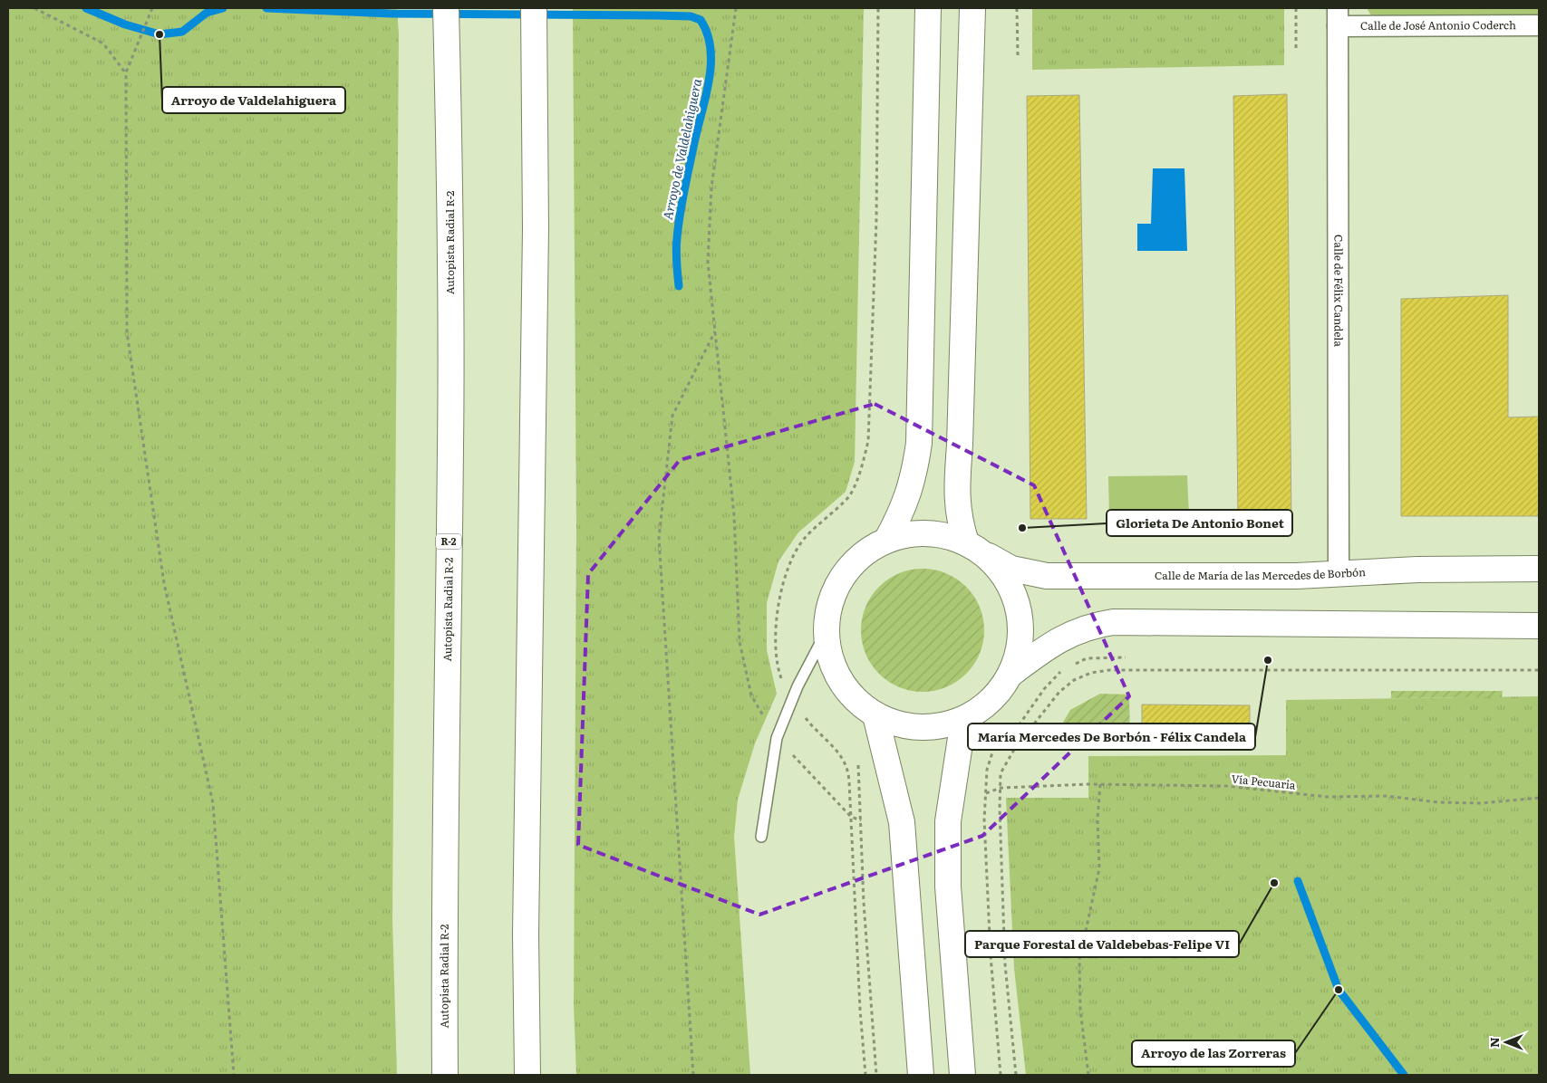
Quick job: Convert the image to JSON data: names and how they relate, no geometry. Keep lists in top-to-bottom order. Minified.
{"streets":{"main road":["Autopista Radial R-2","R-2","Calle de María de las Mercedes de Borbón"],"street":["Calle de José Antonio Coderch","Calle de Félix Candela"],"path":["Vía Pecuaria"]},"crossings":[["Calle de José Antonio Coderch","Calle de Félix Candela"],["Calle de Félix Candela","Calle de María de las Mercedes de Borbón"]],"water":["Arroyo de Valdelahiguera"],"places":["Arroyo de Valdelahiguera","Glorieta De Antonio Bonet","María Mercedes De Borbón - Félix Candela","Parque Forestal de Valdebebas-Felipe VI","Arroyo de las Zorreras"],"north":"left"}
